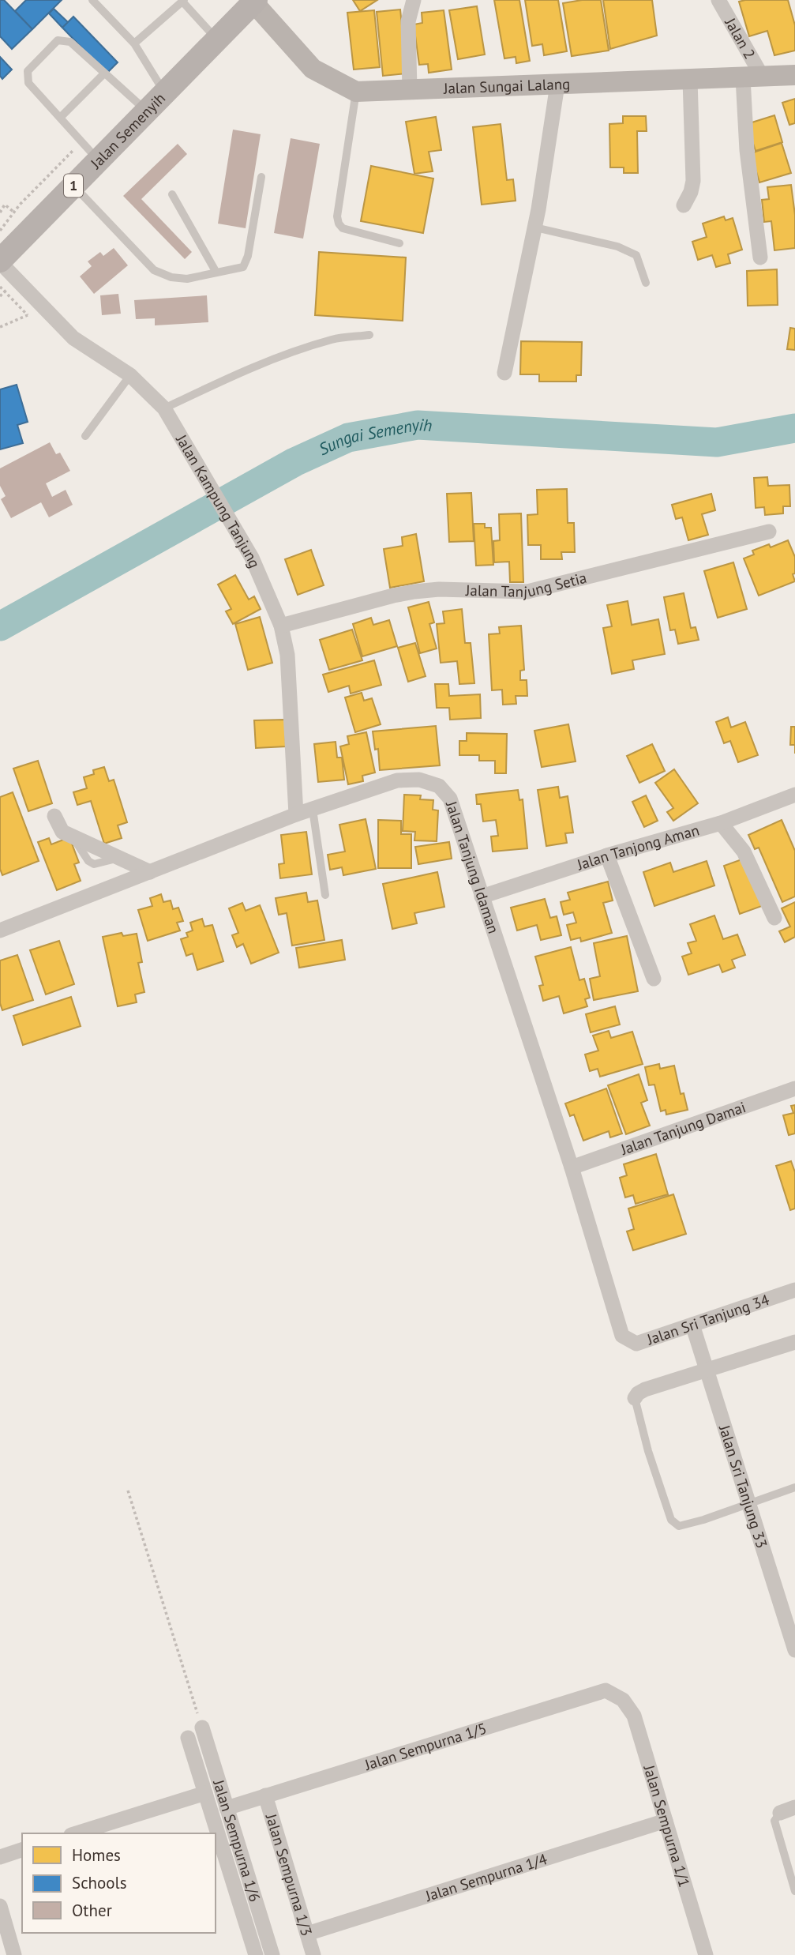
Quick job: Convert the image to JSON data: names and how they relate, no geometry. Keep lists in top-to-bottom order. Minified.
{"streets":{"main road":["Jalan Semenyih","1"],"street":["Jalan 2","Jalan Sungai Lalang","Jalan Kampung Tanjung","Jalan Tanjung Setia","Jalan Tanjong Aman","Jalan Tanjung Idaman","Jalan Tanjung Damai","Jalan Sri Tanjung 34","Jalan Sri Tanjung 33","Jalan Sempurna 1/5","Jalan Sempurna 1/1","Jalan Sempurna 1/6","Jalan Sempurna 1/3","Jalan Sempurna 1/4"]},"crossings":[["Jalan 2","Jalan Sungai Lalang"],["Jalan Semenyih","Jalan Kampung Tanjung"],["Jalan Kampung Tanjung","Jalan Tanjung Setia"],["Jalan Kampung Tanjung","Jalan Tanjung Idaman"],["Jalan Tanjong Aman","Jalan Tanjung Idaman"],["Jalan Tanjung Idaman","Jalan Tanjung Damai"],["Jalan Tanjung Idaman","Jalan Sri Tanjung 34"],["Jalan Sri Tanjung 34","Jalan Sri Tanjung 33"],["Jalan Sempurna 1/5","Jalan Sempurna 1/1"],["Jalan Sempurna 1/5","Jalan Sempurna 1/6"],["Jalan Sempurna 1/5","Jalan Sempurna 1/3"],["Jalan Sempurna 1/1","Jalan Sempurna 1/4"],["Jalan Sempurna 1/3","Jalan Sempurna 1/4"]],"water":["Sungai Semenyih"],"legend":["Homes","Schools","Other"]}
